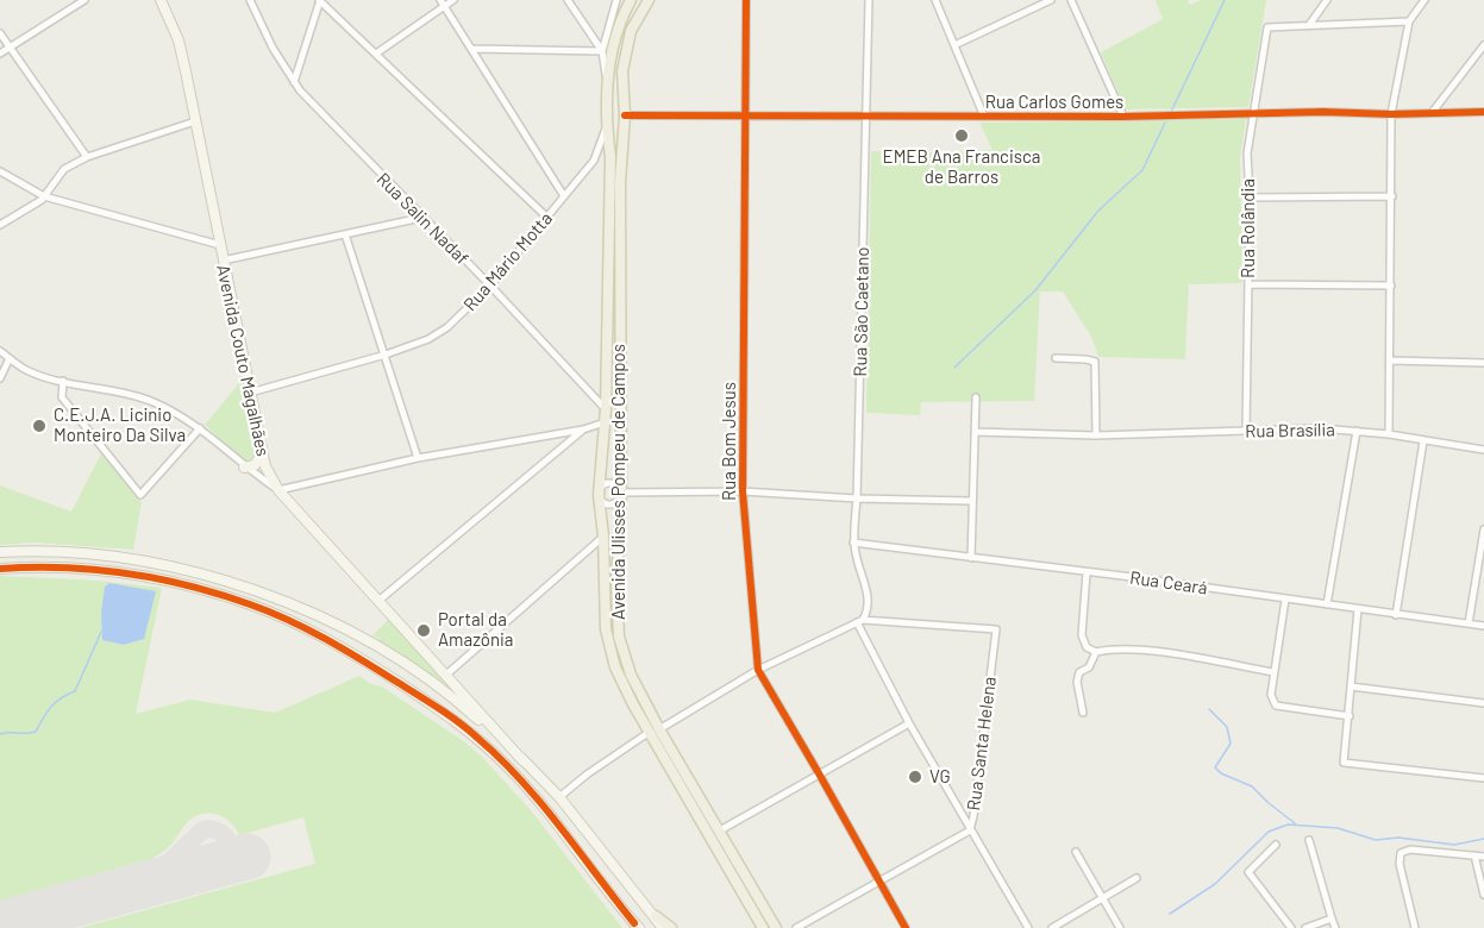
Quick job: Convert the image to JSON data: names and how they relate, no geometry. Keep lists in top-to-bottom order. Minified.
{"streets":{"main road":["Avenida Couto Magalhães","Avenida Ulisses Pompeu de Campos"],"street":["Rua Carlos Gomes","Rua Salin Nadaf","Rua Rolândia","Rua Mário Motta","Rua São Caetano","Rua Brasília","Rua Bom Jesus","Rua Ceará","Rua Santa Helena"]},"crossings":[["Rua Carlos Gomes","Rua Rolândia"],["Rua Carlos Gomes","Rua São Caetano"],["Rua Carlos Gomes","Rua Bom Jesus"],["Rua Carlos Gomes","Avenida Ulisses Pompeu de Campos"],["Rua Salin Nadaf","Rua Mário Motta"],["Rua Salin Nadaf","Avenida Ulisses Pompeu de Campos"],["Rua Rolândia","Rua Brasília"],["Rua Mário Motta","Avenida Couto Magalhães"],["Rua Mário Motta","Avenida Ulisses Pompeu de Campos"],["Rua São Caetano","Rua Ceará"],["Rua São Caetano","Rua Santa Helena"],["Rua Bom Jesus","Rua Santa Helena"]],"places":["EMEB Ana Francisca de Barros","C.E.J.A. Licinio Monteiro Da Silva","Portal da Amazônia","VG"]}
